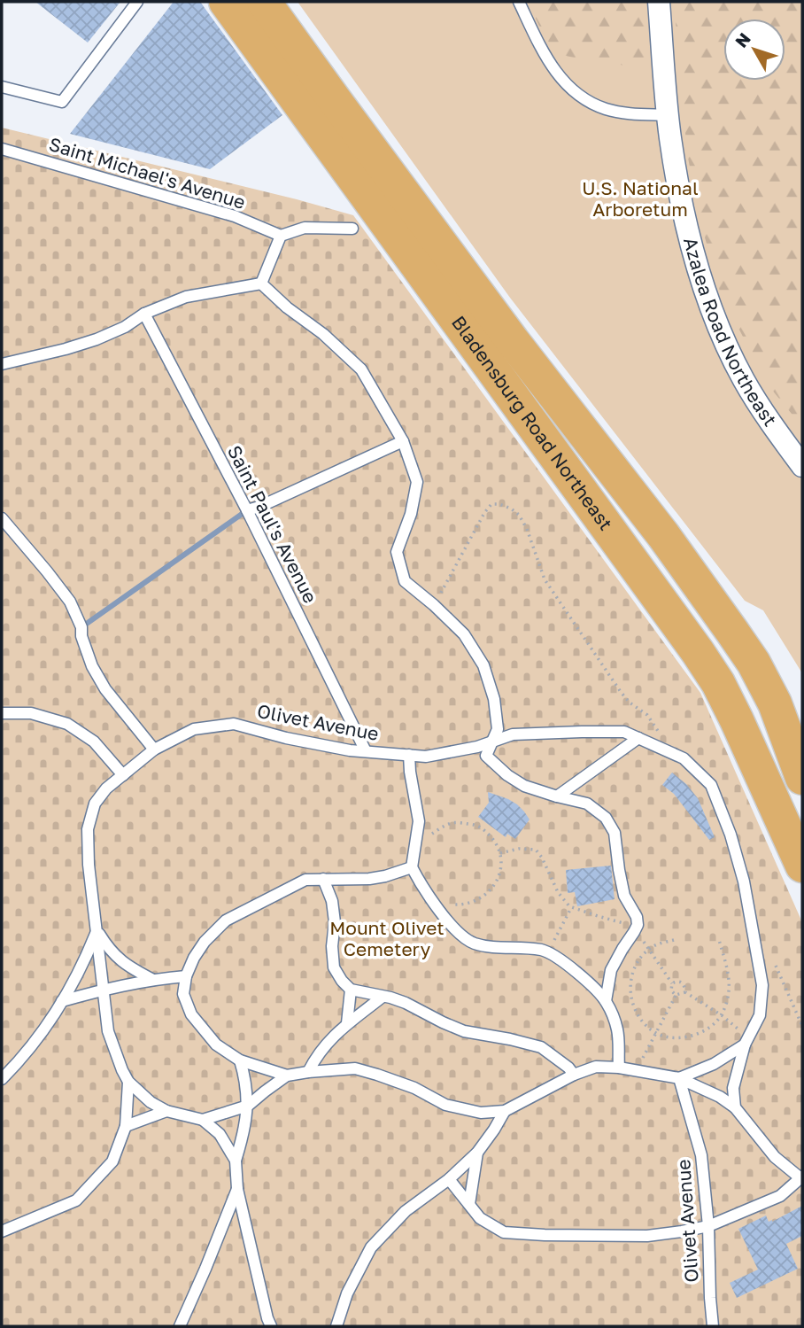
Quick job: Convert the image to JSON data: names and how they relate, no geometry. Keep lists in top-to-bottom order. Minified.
{"streets":{"main road":["Bladensburg Road Northeast"],"street":["Azalea Road Northeast"],"lane":["Saint Michael's Avenue","Saint Paul's Avenue","Olivet Avenue"]},"crossings":[["Saint Paul's Avenue","Olivet Avenue"]],"parks":["U.S. National Arboretum","Mount Olivet Cemetery"],"north":"top left"}
